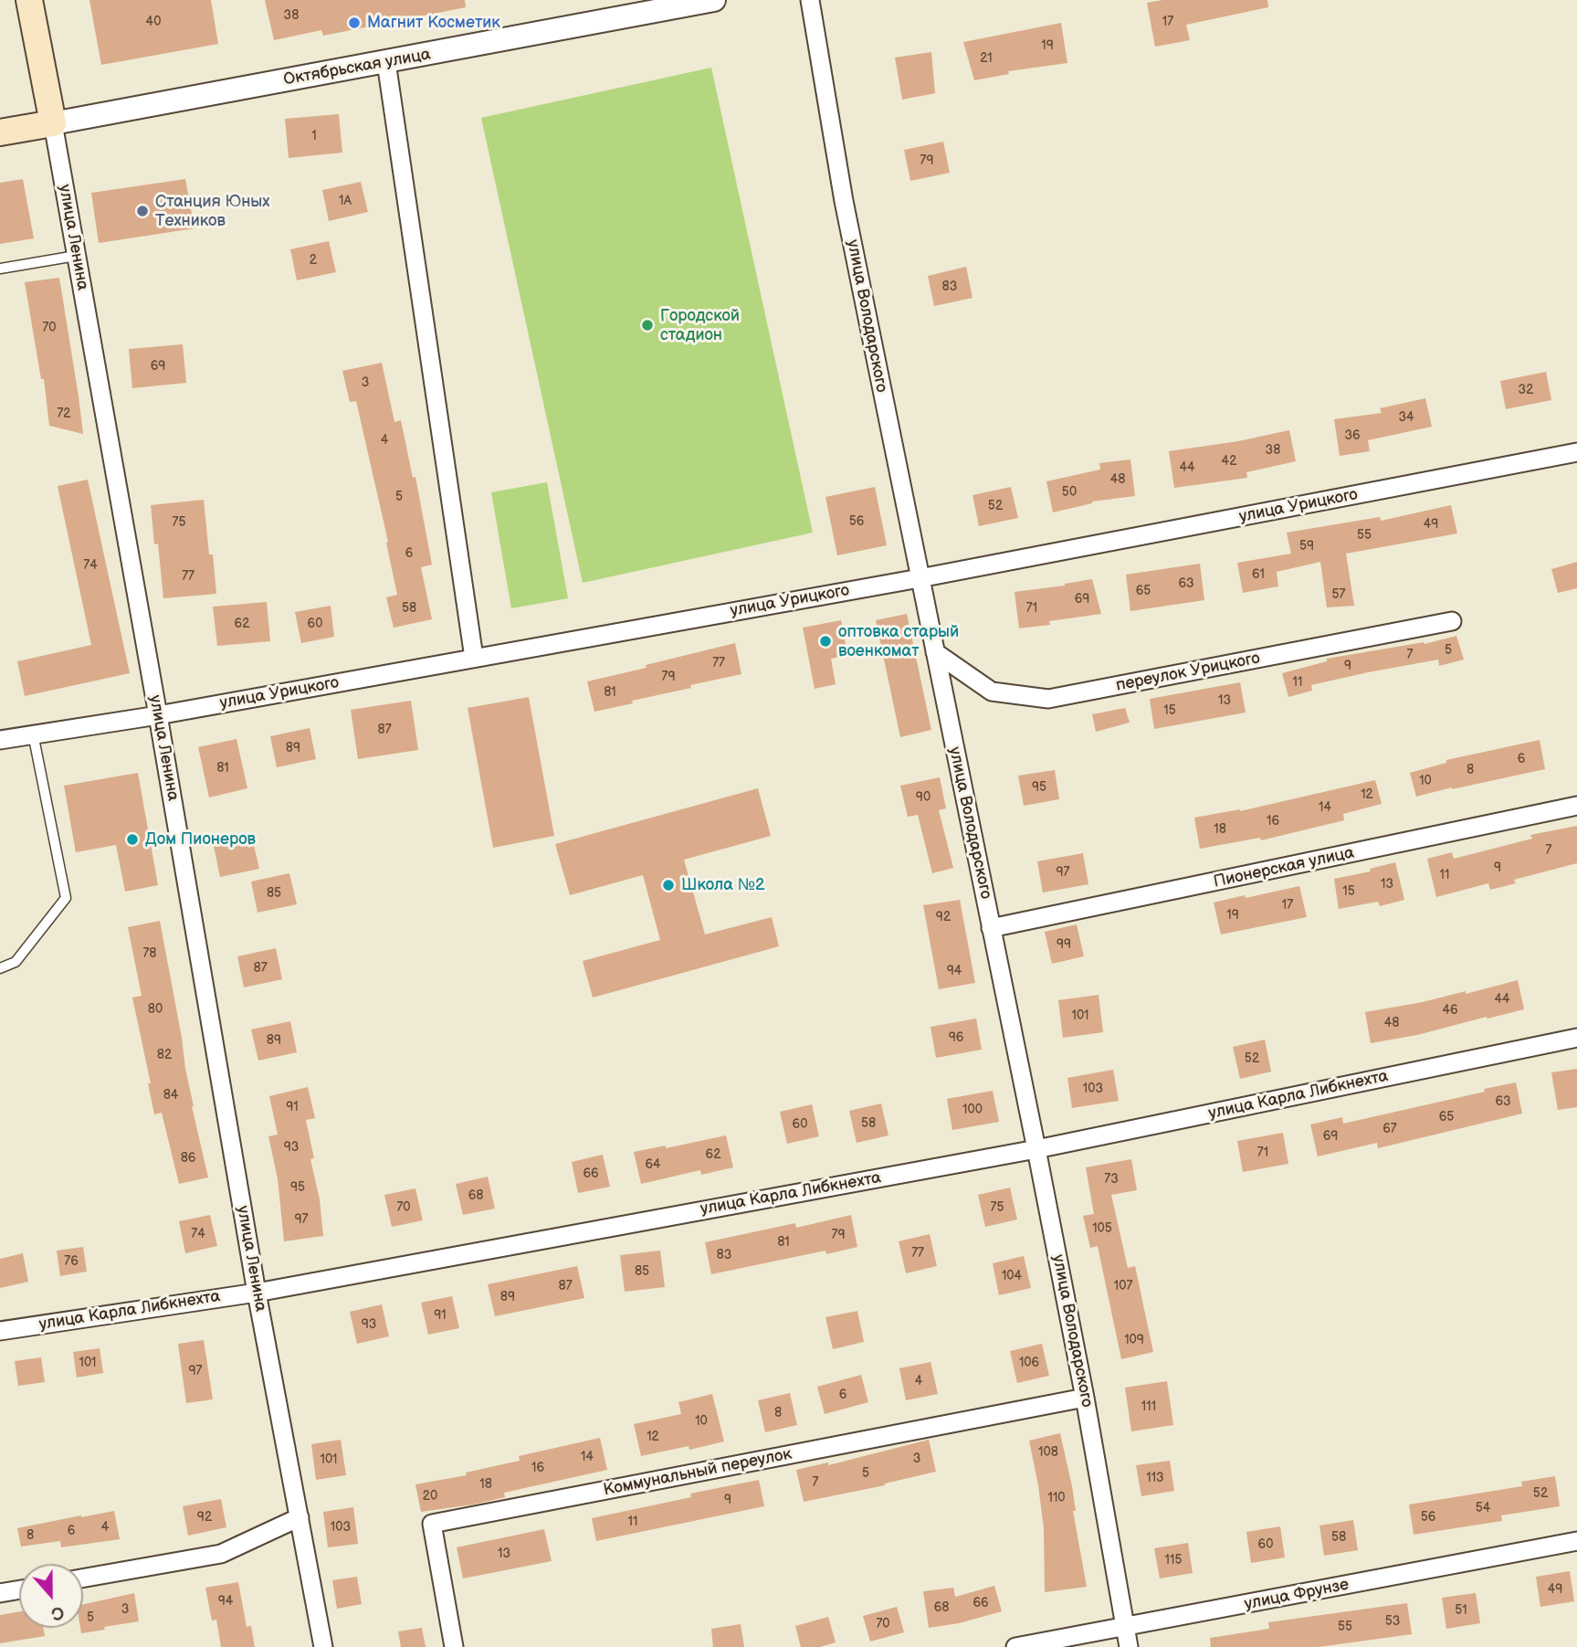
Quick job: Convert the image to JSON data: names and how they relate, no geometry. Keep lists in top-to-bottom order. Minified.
{"streets":{"main road":["Октябрьская улица","улица Ленина"],"street":["улица Володарского","улица Урицкого","переулок Урицкого","Пионерская улица","улица Карла Либкнехта","Коммунальный переулок","улица Фрунзе"]},"crossings":[["Октябрьская улица","улица Ленина"],["улица Ленина","улица Урицкого"],["улица Ленина","улица Карла Либкнехта"],["улица Володарского","улица Урицкого"],["улица Володарского","переулок Урицкого"],["улица Володарского","Пионерская улица"],["улица Володарского","улица Карла Либкнехта"],["улица Володарского","Коммунальный переулок"],["улица Володарского","улица Фрунзе"]],"places":["Магнит Косметик","Станция Юных Техников","Городской стадион","оптовка старый военкомат","Дом Пионеров","Школа №2"],"house_numbers":["38","40","17","19","21","1","79","1А","2","83","70","69","3","32","72","34","36","4","38","42","44","48","50","5","52","56","75","49","55","59","6","74","61","77","63","65","57","69","58","71","62","60","5","7","77","9","79","11","81","13","15","87","89","6","81","8","10","95","12","90","14","16","18","7","9","97","11","13","15","85","17","19","92","99","78","87","94","44","80","46","101","48","96","89","82","52","103","84","63","91","100","65","58","60","67","69","93","71","62","86","64","66","73","95","68","70","75","97","105","74","79","81","77","83","76","85","104","87","107","89","91","93","109","101","106","97","4","6","111","8","10","12","108","14","3","101","16","5","113","7","18","52","20","110","9","54","92","56","11","4","103","6","8","58","60","13","115","49","94","66","68","3","51","5","53","70","55"],"north":"bottom"}
